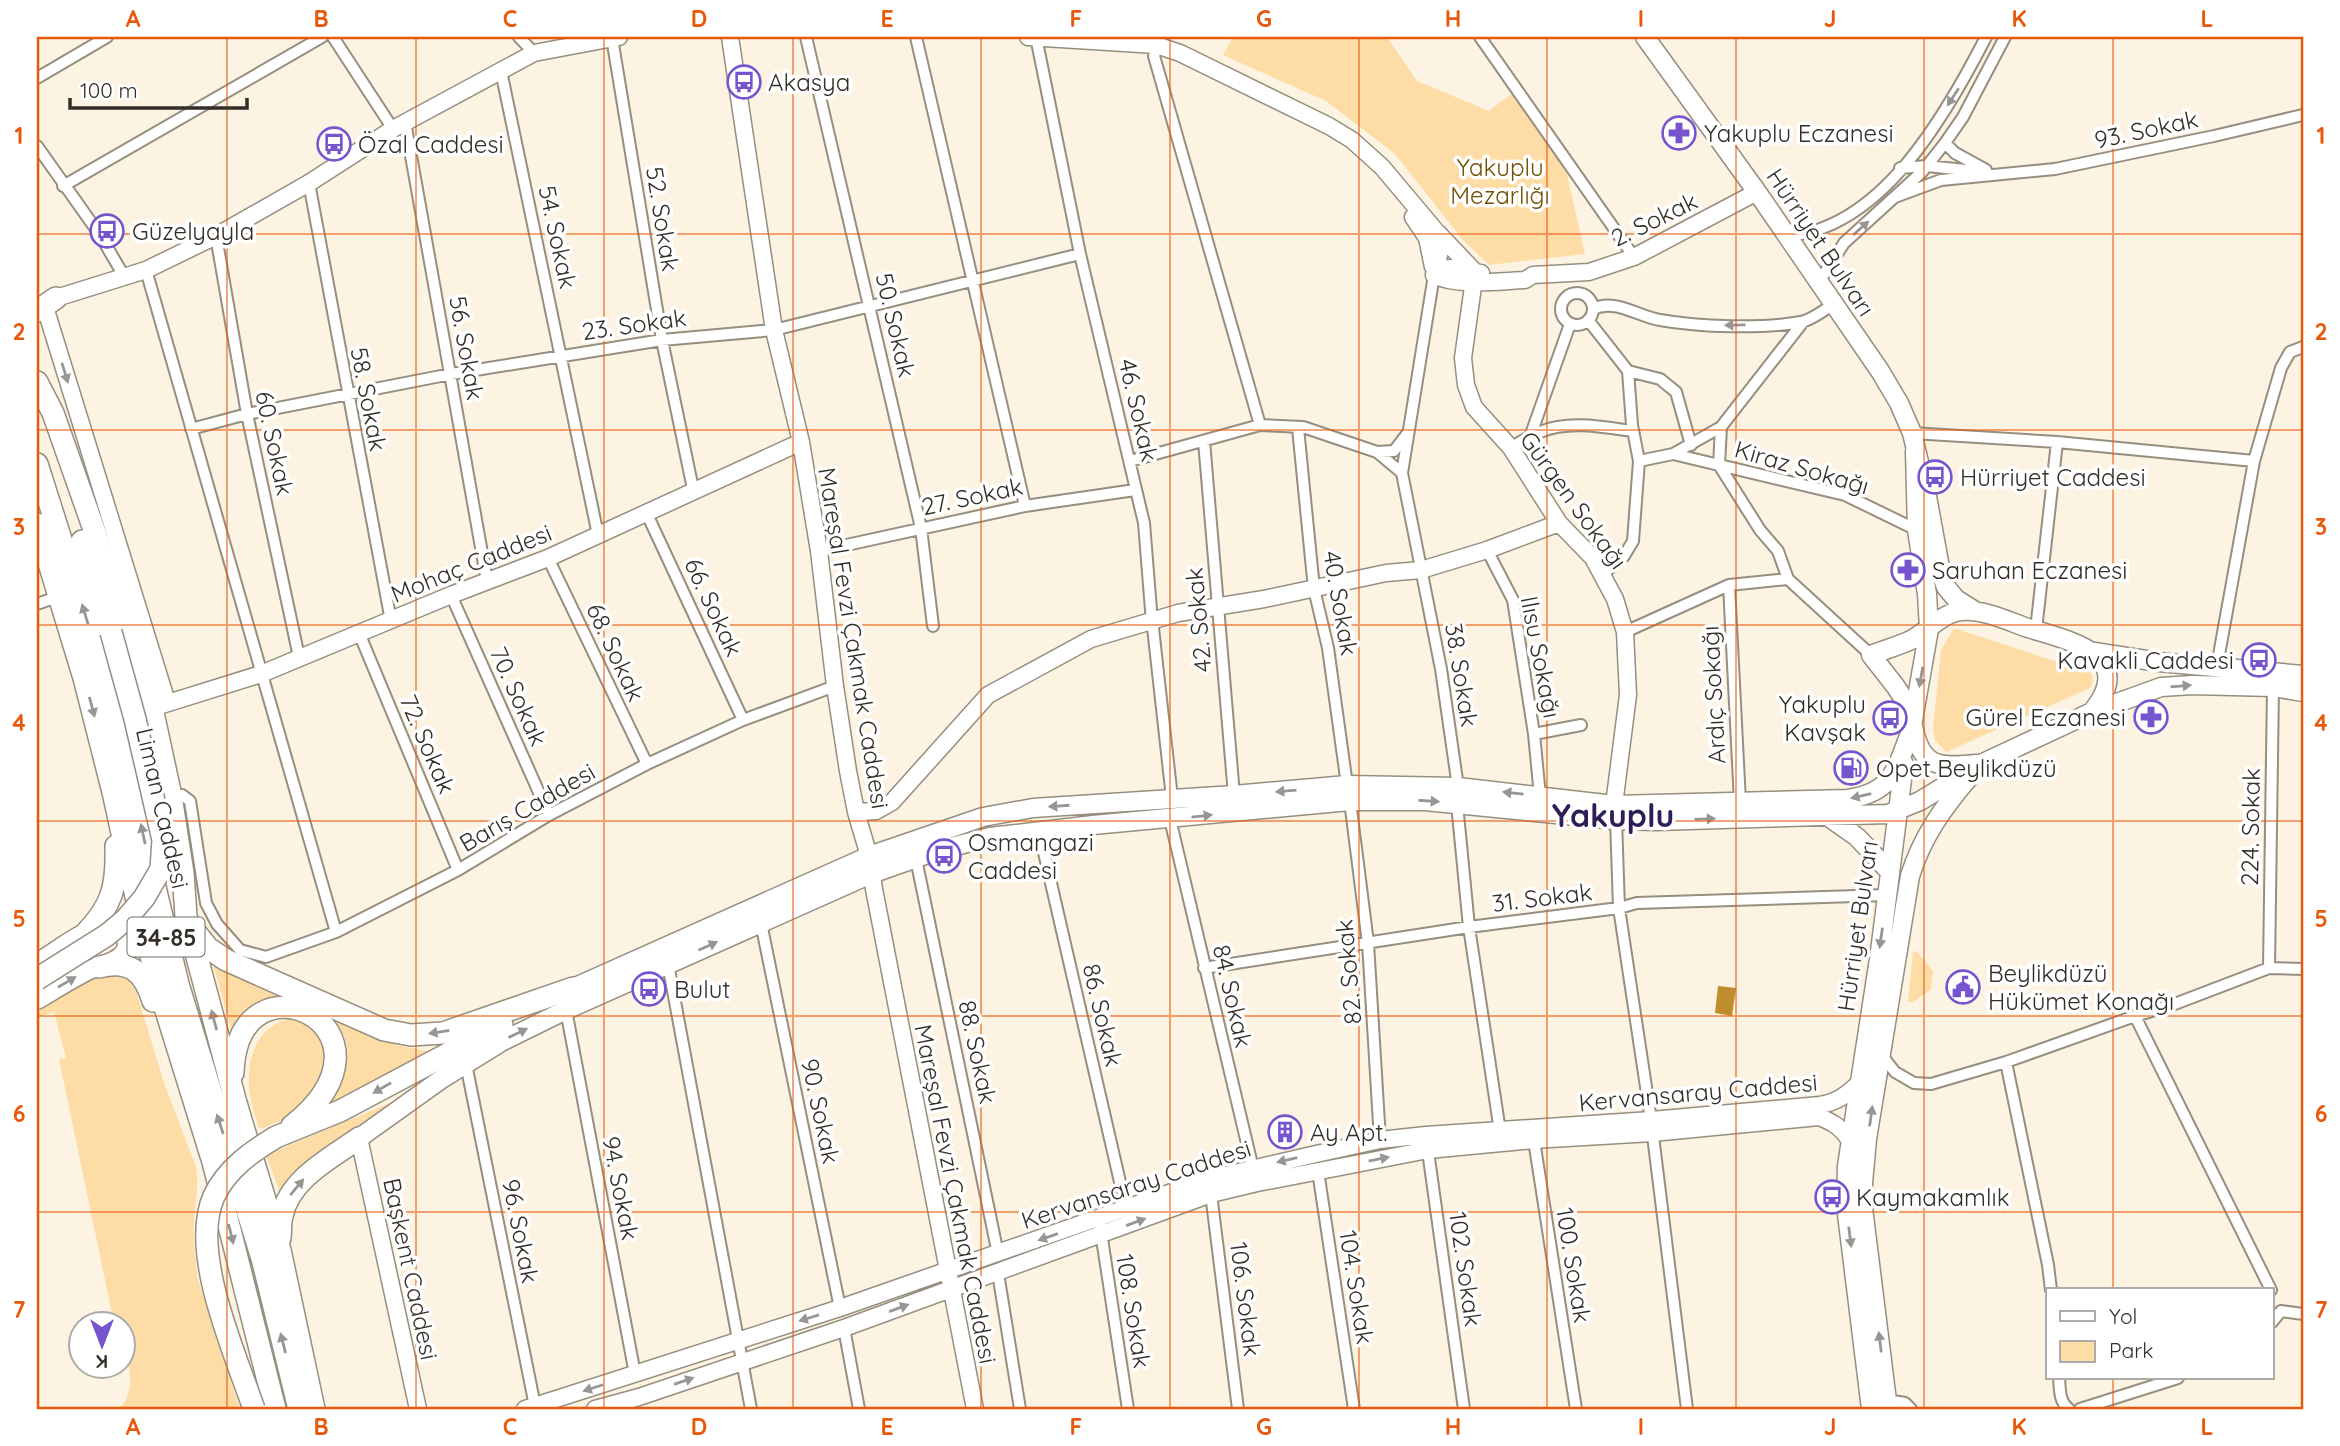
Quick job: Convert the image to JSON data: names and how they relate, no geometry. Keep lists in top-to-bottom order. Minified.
{"streets":{"highway":["Liman Caddesi","34-85"],"main road":["Hürriyet Bulvarı"],"street":["93. Sokak","52. Sokak","2. Sokak","54. Sokak","23. Sokak","50. Sokak","56. Sokak","58. Sokak","46. Sokak","60. Sokak","Kiraz Sokağı","27. Sokak","Gürgen Sokağı","Mohaç Caddesi","40. Sokak","66. Sokak","42. Sokak","Mareşal Fevzi Çakmak Caddesi","68. Sokak","Ilısu Sokağı","38. Sokak","Ardıç Sokağı","70. Sokak","72. Sokak","Barış Caddesi","224. Sokak","31. Sokak","82. Sokak","84. Sokak","86. Sokak","88. Sokak","Kervansaray Caddesi","90. Sokak","94. Sokak","96. Sokak","100. Sokak","Başkent Caddesi","102. Sokak","104. Sokak","106. Sokak","108. Sokak"]},"crossings":[["52. Sokak","23. Sokak"],["52. Sokak","Mohaç Caddesi"],["2. Sokak","Hürriyet Bulvarı"],["54. Sokak","23. Sokak"],["54. Sokak","Mohaç Caddesi"],["Hürriyet Bulvarı","Kiraz Sokağı"],["Hürriyet Bulvarı","31. Sokak"],["Hürriyet Bulvarı","Kervansaray Caddesi"],["23. Sokak","50. Sokak"],["23. Sokak","56. Sokak"],["23. Sokak","58. Sokak"],["23. Sokak","46. Sokak"],["23. Sokak","60. Sokak"],["23. Sokak","Mareşal Fevzi Çakmak Caddesi"],["50. Sokak","27. Sokak"],["56. Sokak","Mohaç Caddesi"],["58. Sokak","Mohaç Caddesi"],["46. Sokak","27. Sokak"],["60. Sokak","Mohaç Caddesi"],["27. Sokak","Mareşal Fevzi Çakmak Caddesi"],["Mohaç Caddesi","66. Sokak"],["Mohaç Caddesi","Mareşal Fevzi Çakmak Caddesi"],["Mohaç Caddesi","68. Sokak"],["Mohaç Caddesi","70. Sokak"],["Mohaç Caddesi","72. Sokak"],["40. Sokak","82. Sokak"],["66. Sokak","Barış Caddesi"],["Mareşal Fevzi Çakmak Caddesi","Barış Caddesi"],["Mareşal Fevzi Çakmak Caddesi","Kervansaray Caddesi"],["68. Sokak","Barış Caddesi"],["38. Sokak","31. Sokak"],["38. Sokak","Kervansaray Caddesi"],["70. Sokak","Barış Caddesi"],["72. Sokak","Barış Caddesi"],["31. Sokak","82. Sokak"],["31. Sokak","84. Sokak"],["82. Sokak","Kervansaray Caddesi"],["84. Sokak","Kervansaray Caddesi"],["86. Sokak","Kervansaray Caddesi"],["88. Sokak","Kervansaray Caddesi"],["Kervansaray Caddesi","90. Sokak"],["Kervansaray Caddesi","94. Sokak"],["Kervansaray Caddesi","96. Sokak"],["Kervansaray Caddesi","100. Sokak"],["Kervansaray Caddesi","102. Sokak"],["Kervansaray Caddesi","104. Sokak"],["Kervansaray Caddesi","106. Sokak"],["Kervansaray Caddesi","108. Sokak"]],"districts":["Yakuplu"],"parks":["Yakuplu Mezarlığı"],"places":{"bus stop":["Akasya","Özal Caddesi","Güzelyayla","Hürriyet Caddesi","Kavakli Caddesi","Yakuplu Kavşak","Osmangazi Caddesi","Bulut","Kaymakamlık"],"pharmacy":["Yakuplu Eczanesi","Saruhan Eczanesi","Gürel Eczanesi"],"fuel station":["Opet Beylikdüzü"],"public building":["Beylikdüzü Hükümet Konağı"],"building":["Ay Apt."]},"legend":["Yol","Park"],"scale_bar":"100 m","north":"bottom","grid":{"columns":["A","B","C","D","E","F","G","H","I","J","K","L"],"rows":["1","2","3","4","5","6","7"]}}
